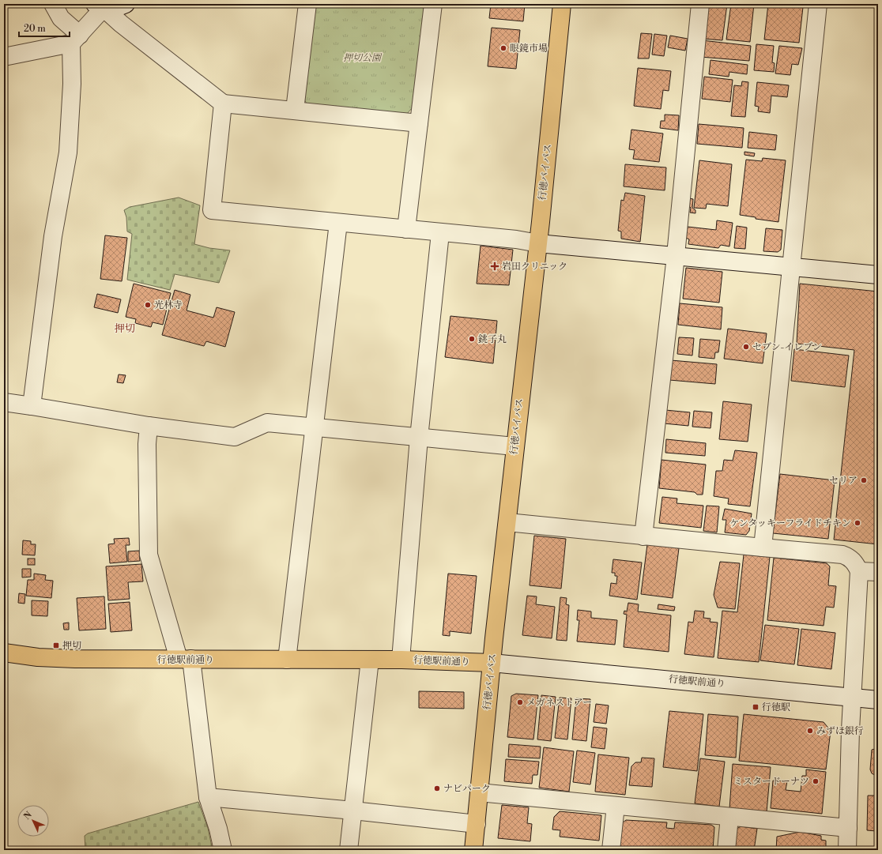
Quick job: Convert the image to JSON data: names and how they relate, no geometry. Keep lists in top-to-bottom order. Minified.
{"streets":{"main road":["行徳バイパス","行徳駅前通り"]},"crossings":[["行徳バイパス","行徳駅前通り"]],"districts":["押切"],"parks":["押切公園"],"places":{"other":["眼鏡市場","光林寺","銚子丸","セブン-イレブン","セリア","ケンタッキーフライドチキン","メガネストアー","みずほ銀行","ミスタードーナツ","ナビパーク"],"health":["岩田クリニック"],"transit":["押切","行徳駅"]},"scale_bar":"20 m","north":"top left"}
